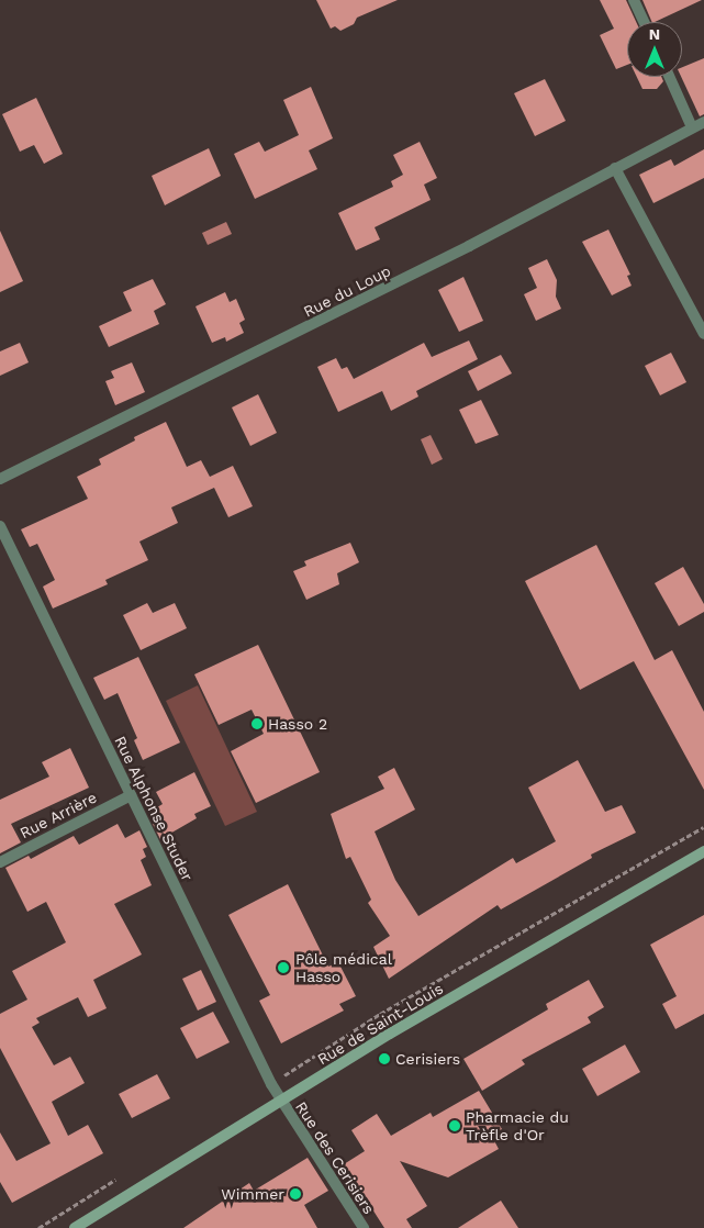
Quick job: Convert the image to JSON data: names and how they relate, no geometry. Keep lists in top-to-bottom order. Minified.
{"streets":{"main road":["Rue de Saint-Louis"],"street":["Rue du Loup","Rue Alphonse Studer","Rue Arrière","Rue des Cerisiers"]},"crossings":[["Rue Alphonse Studer","Rue Arrière"],["Rue Alphonse Studer","Rue de Saint-Louis"],["Rue Alphonse Studer","Rue des Cerisiers"],["Rue de Saint-Louis","Rue des Cerisiers"]],"places":["Hasso 2","Pôle médical Hasso","Cerisiers","Pharmacie du Trèfle d'Or","Wimmer"],"north":"top"}
